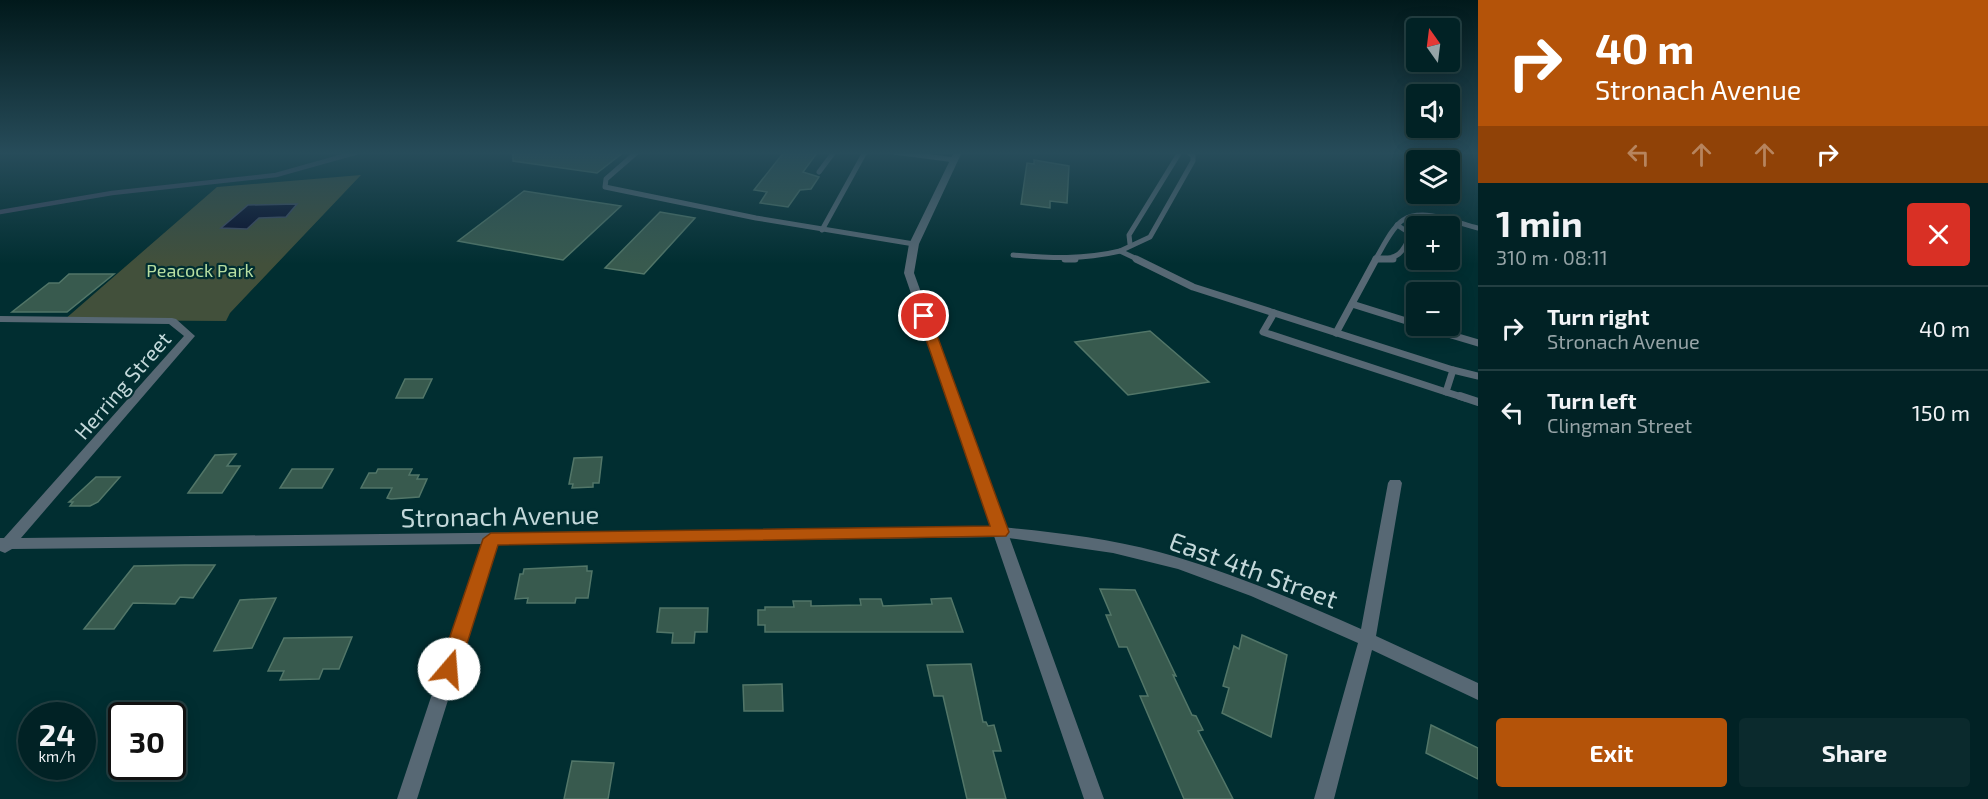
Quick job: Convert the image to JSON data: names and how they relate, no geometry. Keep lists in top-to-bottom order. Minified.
{"streets":{"street":["Herring Street","Stronach Avenue","East 4th Street"]},"crossings":[["Herring Street","Stronach Avenue"],["Stronach Avenue","East 4th Street"]],"parks":["Peacock Park"],"north":"top","page":{"turn":["40 m","Stronach Avenue"],"map_buttons":["+","−"],"heading":["1 min","310 m · 08:11"],"list":[{"name":"Turn right","note":"Stronach Avenue","value":"40 m"},{"name":"Turn left","note":"Clingman Street","value":"150 m"}],"speed":"24 km/h","limit":"30","buttons":["Exit","Share"]}}
